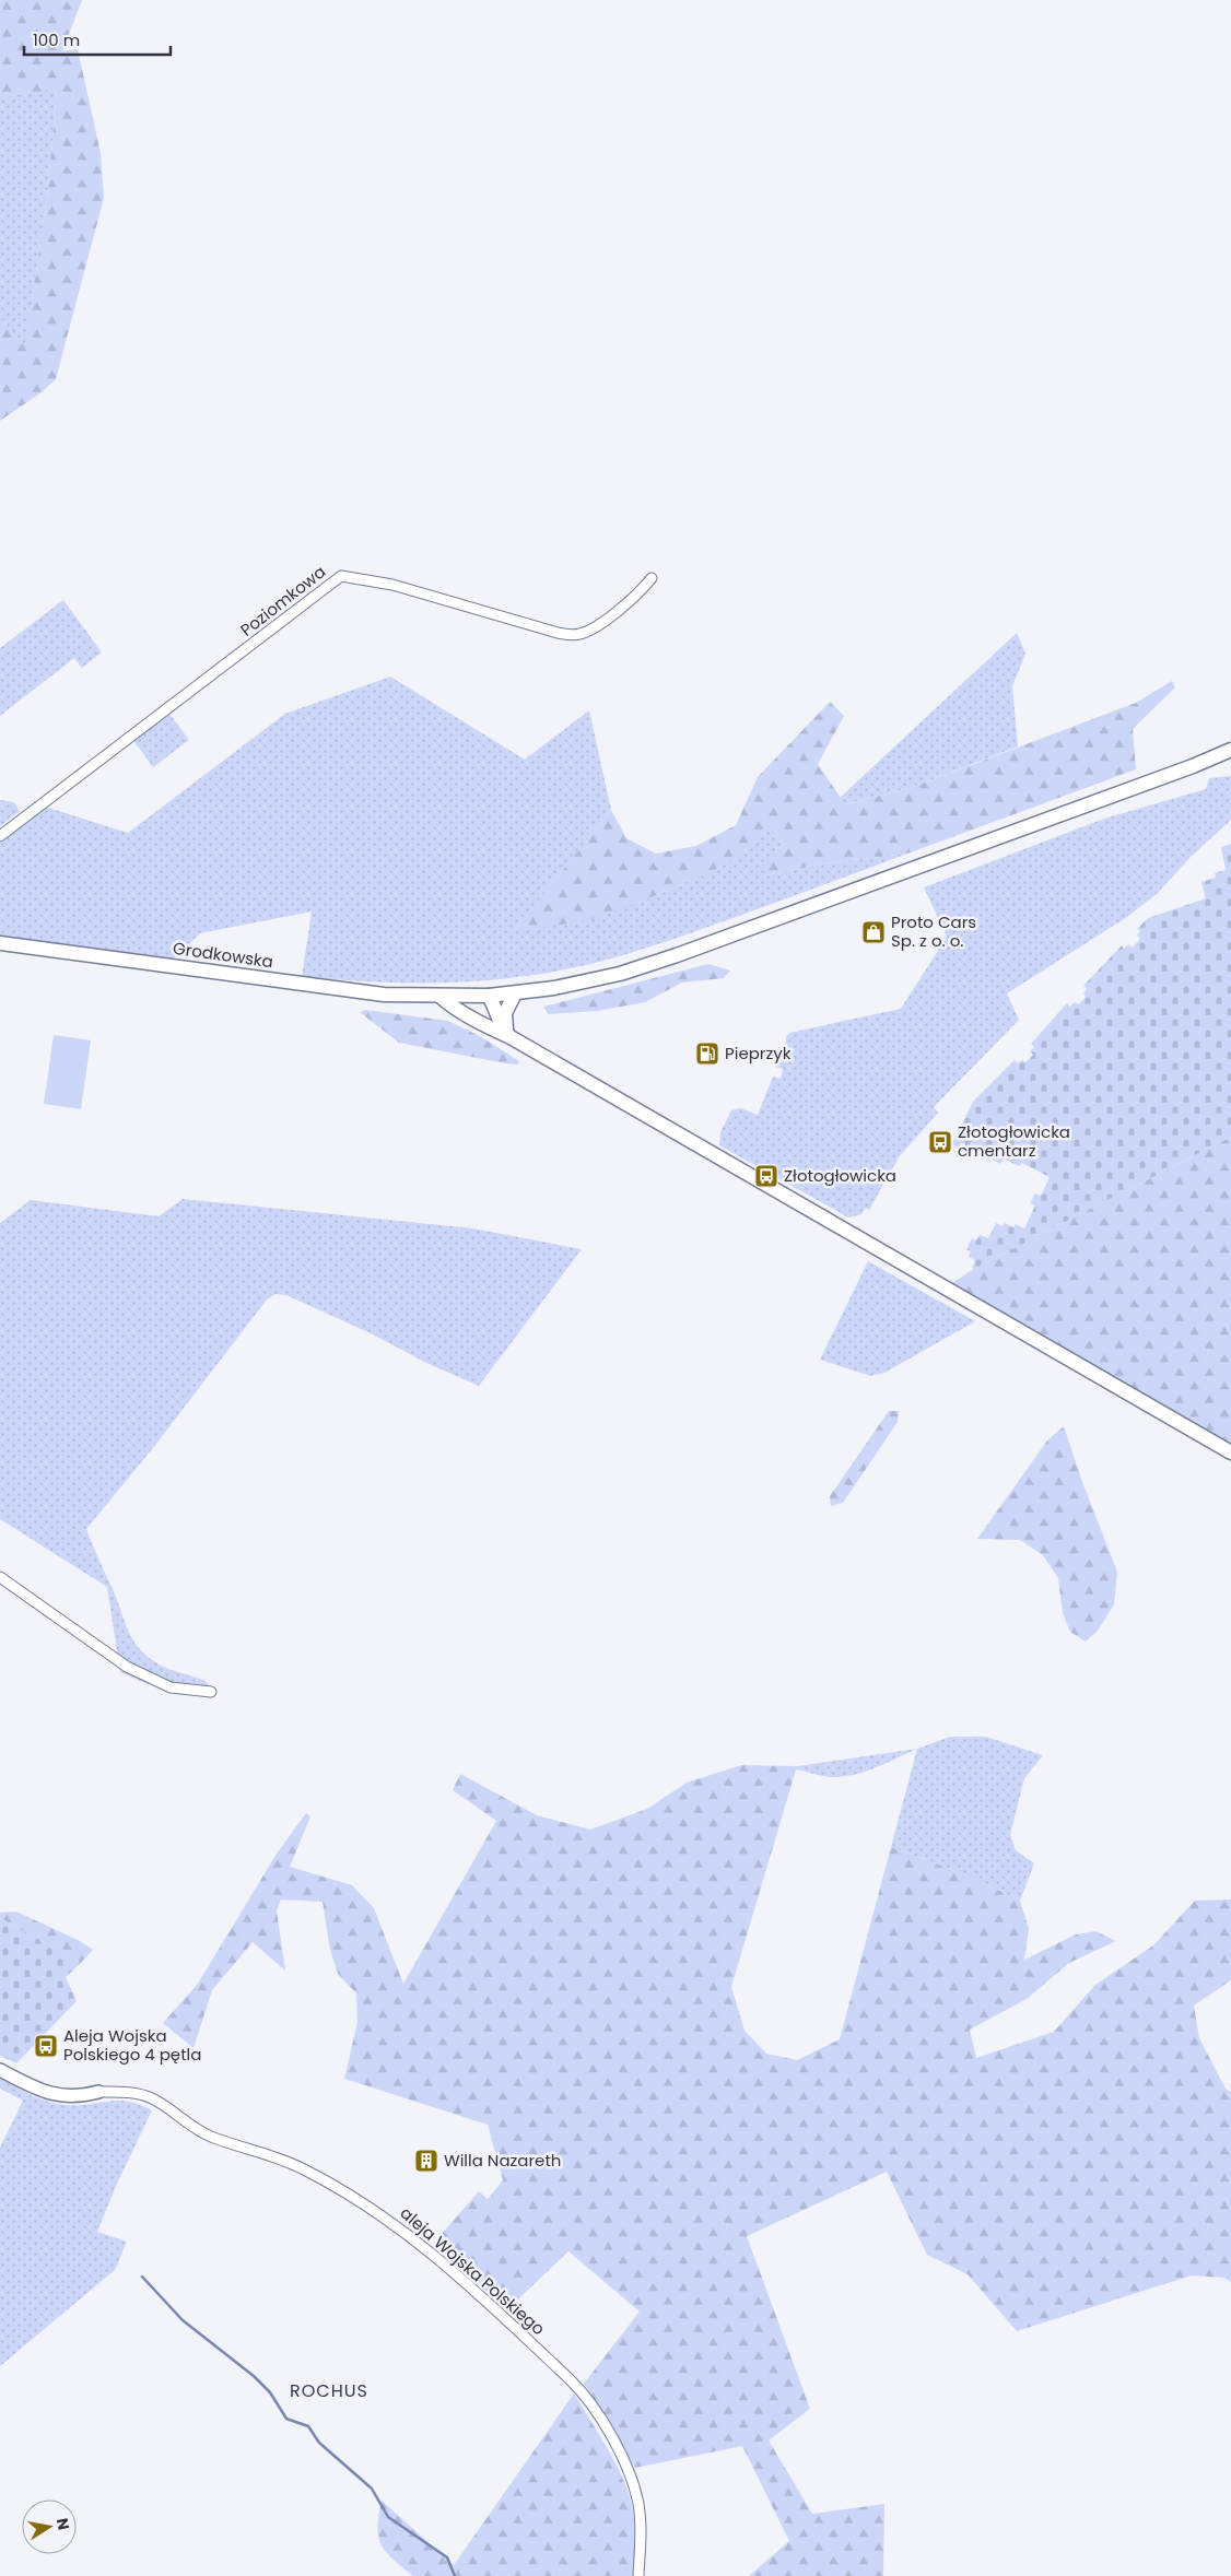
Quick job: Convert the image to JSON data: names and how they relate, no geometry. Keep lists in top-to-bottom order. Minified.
{"streets":{"main road":["Grodkowska"],"street":["Poziomkowa","aleja Wojska Polskiego"]},"districts":["ROCHUS"],"places":{"shop":["Proto Cars Sp. z o. o."],"fuel station":["Pieprzyk"],"bus stop":["Złotogłowicka cmentarz","Złotogłowicka","Aleja Wojska Polskiego 4 pętla"],"building":["Willa Nazareth"]},"scale_bar":"100 m","north":"right"}
